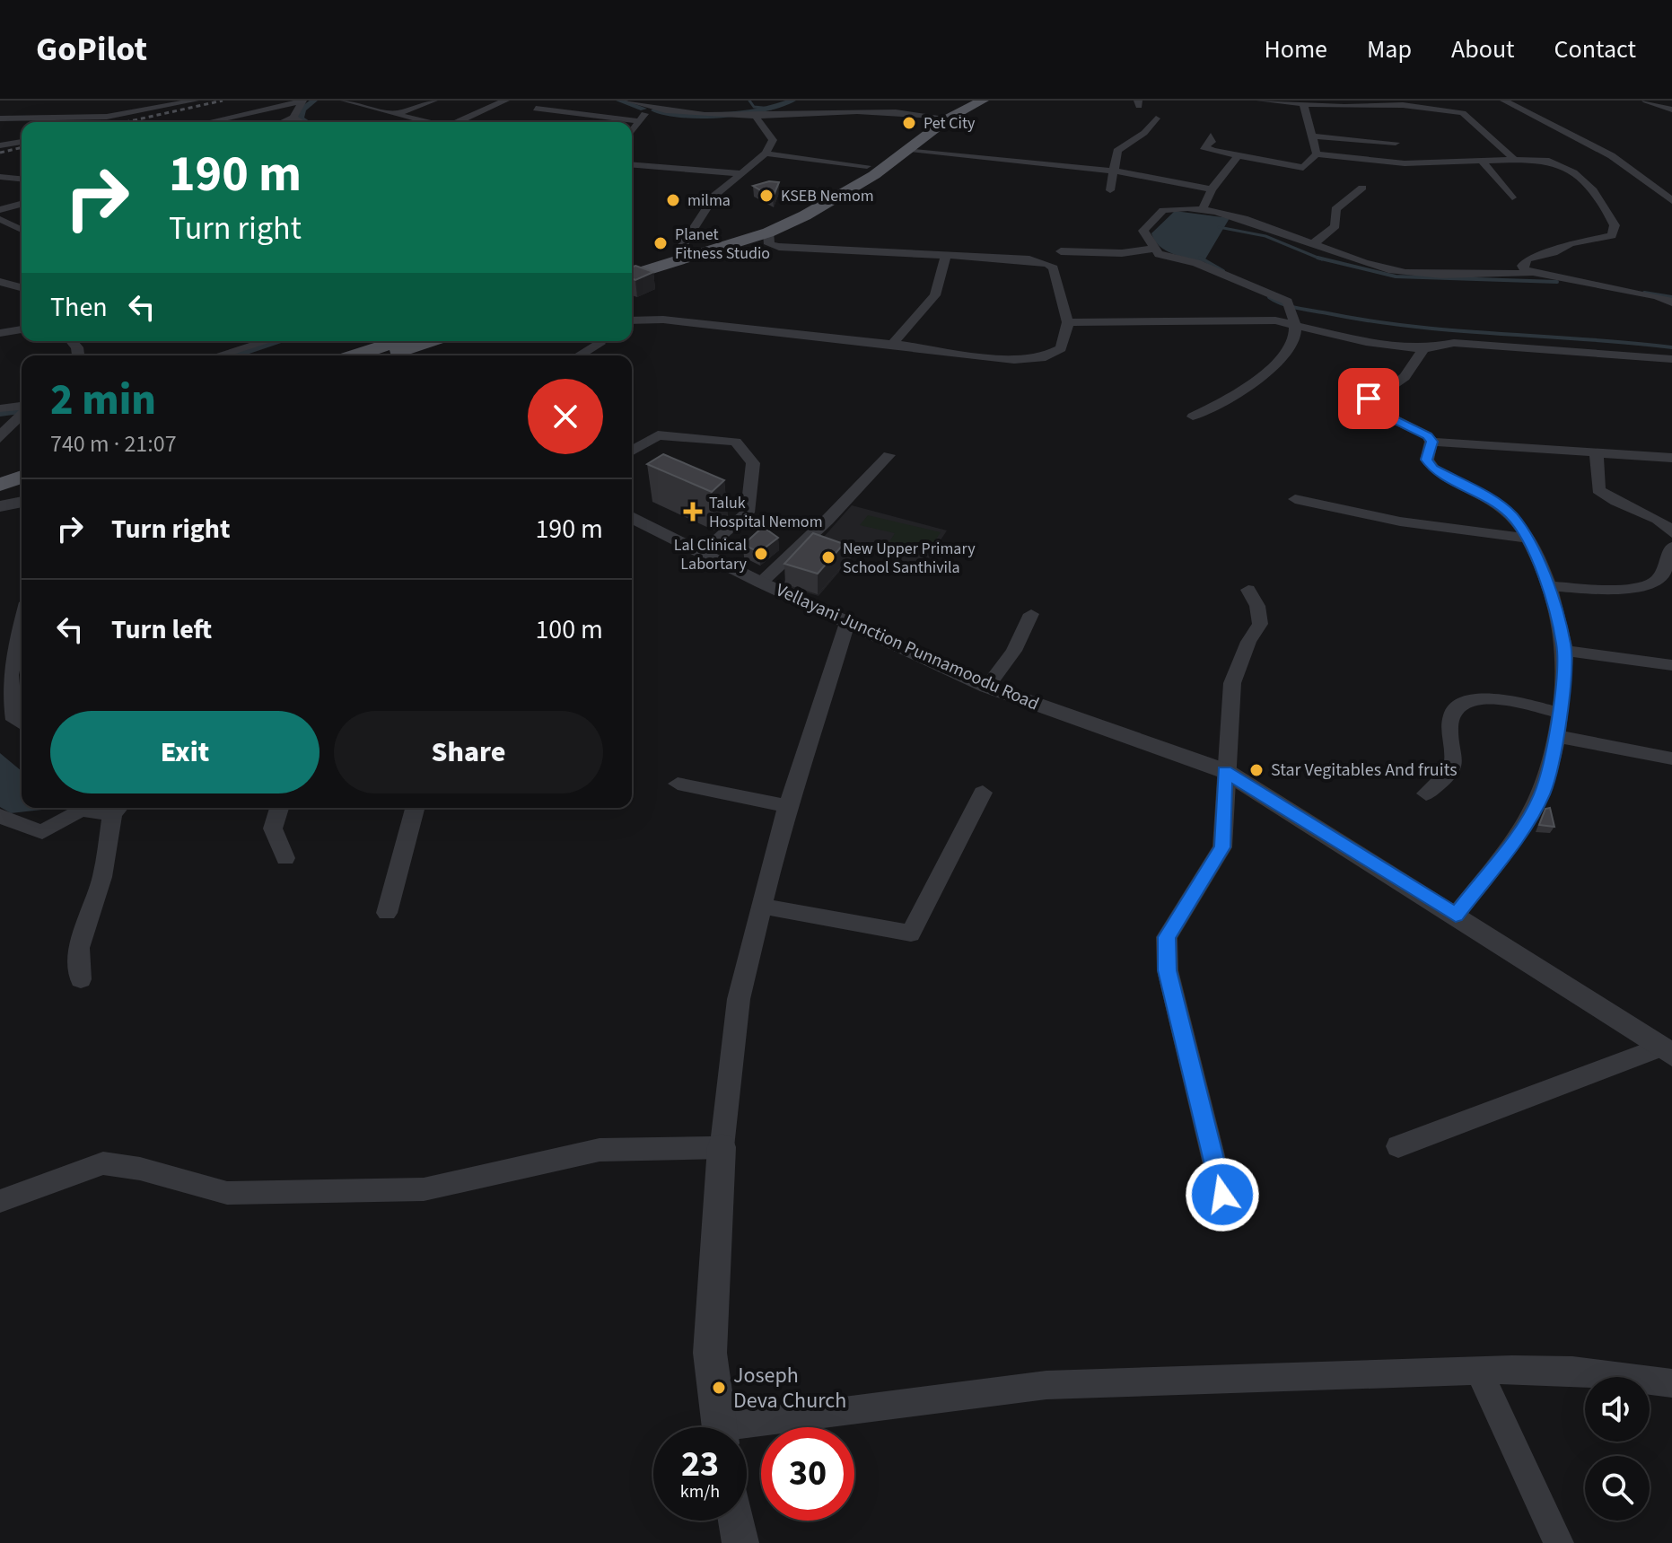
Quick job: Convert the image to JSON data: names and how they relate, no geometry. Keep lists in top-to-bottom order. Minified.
{"streets":{"street":["Vellayani Junction Punnamoodu Road"]},"places":{"other":["Pet City","KSEB Nemom","milma","Planet Fitness Studio","Lal Clinical Labortary","New Upper Primary School Santhivila","Star Vegitables And fruits","Joseph Deva Church"],"health":["Taluk Hospital Nemom"]},"page":{"header":"GoPilot","nav":["Home","Map","About","Contact"],"turn":["190 m","Turn right"],"then":"Then","heading":["2 min","740 m · 21:07"],"list":[{"name":"Turn right","value":"190 m"},{"name":"Turn left","value":"100 m"}],"buttons":["Exit","Share"],"speed":"23 km/h","limit":"30"}}
